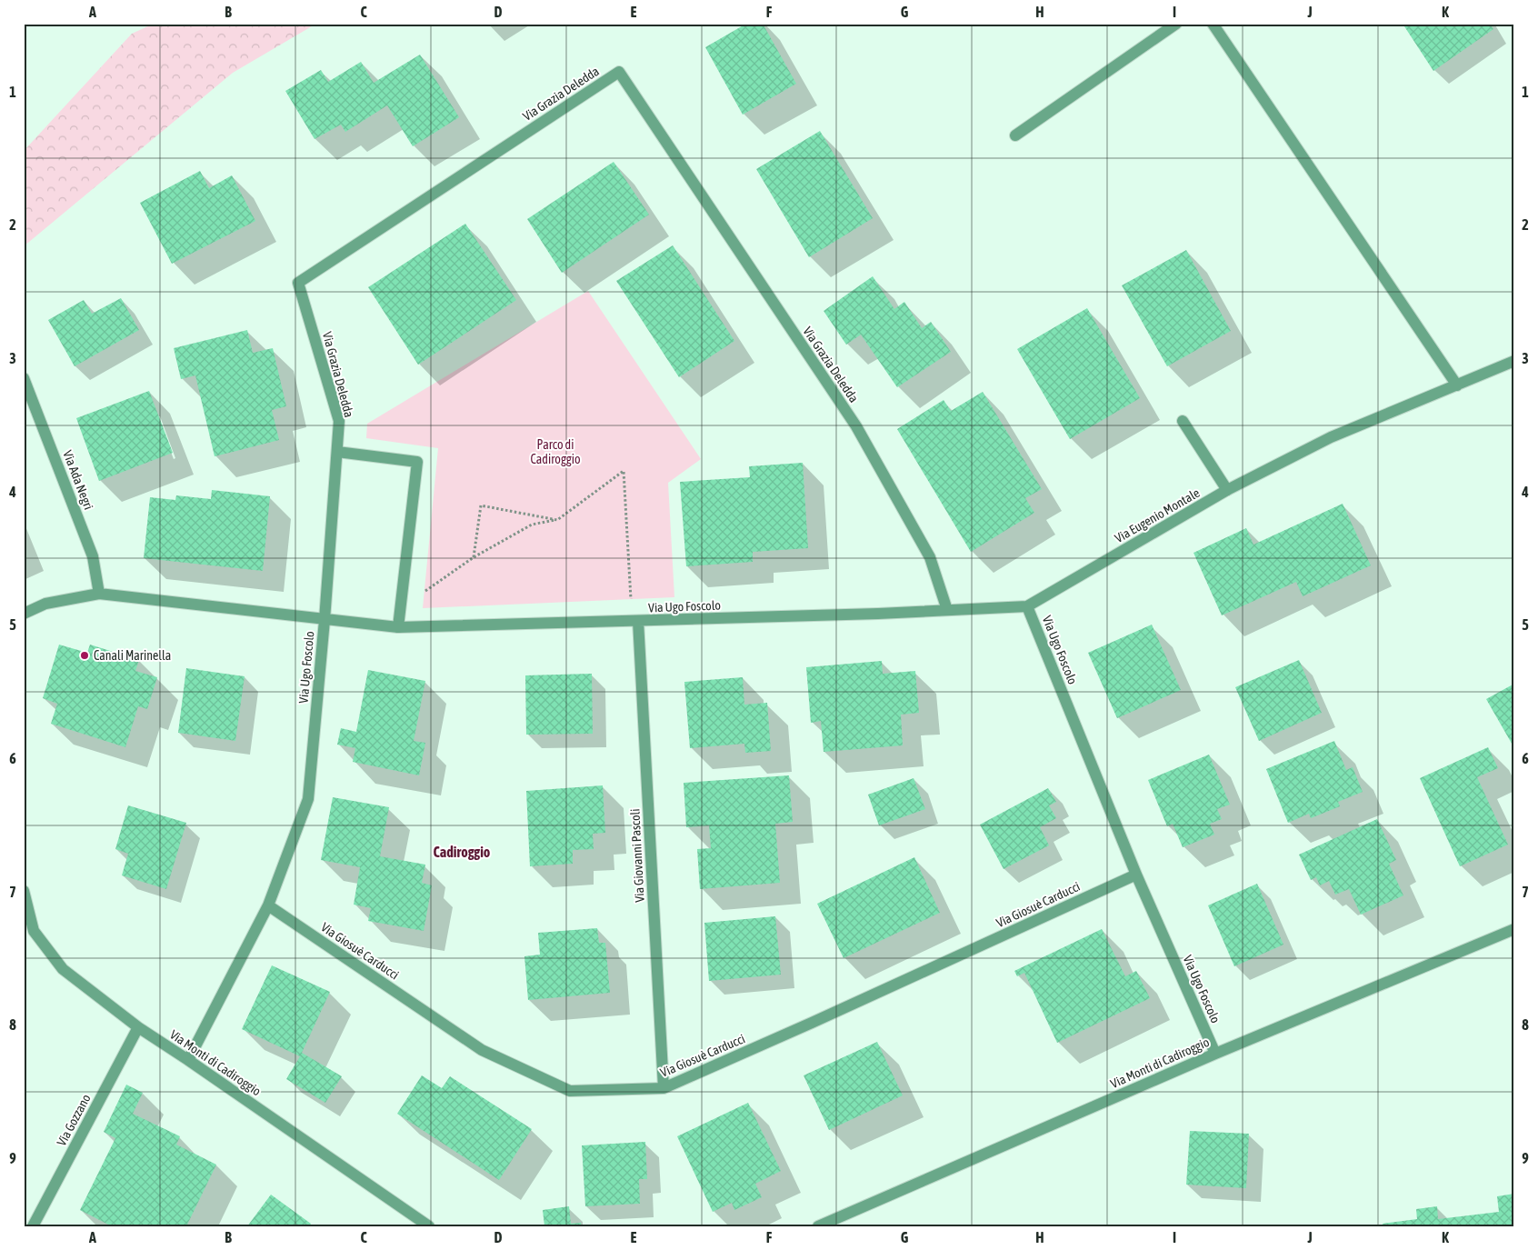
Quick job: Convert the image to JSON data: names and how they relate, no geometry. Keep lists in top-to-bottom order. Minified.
{"streets":{"street":["Via Grazia Deledda","Via Ada Negri","Via Eugenio Montale","Via Ugo Foscolo","Via Giovanni Pascoli","Via Giosuè Carducci","Via Monti di Cadiroggio","Via Gozzano"]},"crossings":[["Via Grazia Deledda","Via Ugo Foscolo"],["Via Eugenio Montale","Via Ugo Foscolo"],["Via Ugo Foscolo","Via Giovanni Pascoli"],["Via Ugo Foscolo","Via Giosuè Carducci"],["Via Ugo Foscolo","Via Monti di Cadiroggio"],["Via Giovanni Pascoli","Via Giosuè Carducci"],["Via Monti di Cadiroggio","Via Gozzano"]],"districts":["Cadiroggio"],"parks":["Parco di Cadiroggio"],"places":["Canali Marinella"],"grid":{"columns":["A","B","C","D","E","F","G","H","I","J","K"],"rows":["1","2","3","4","5","6","7","8","9"]}}
